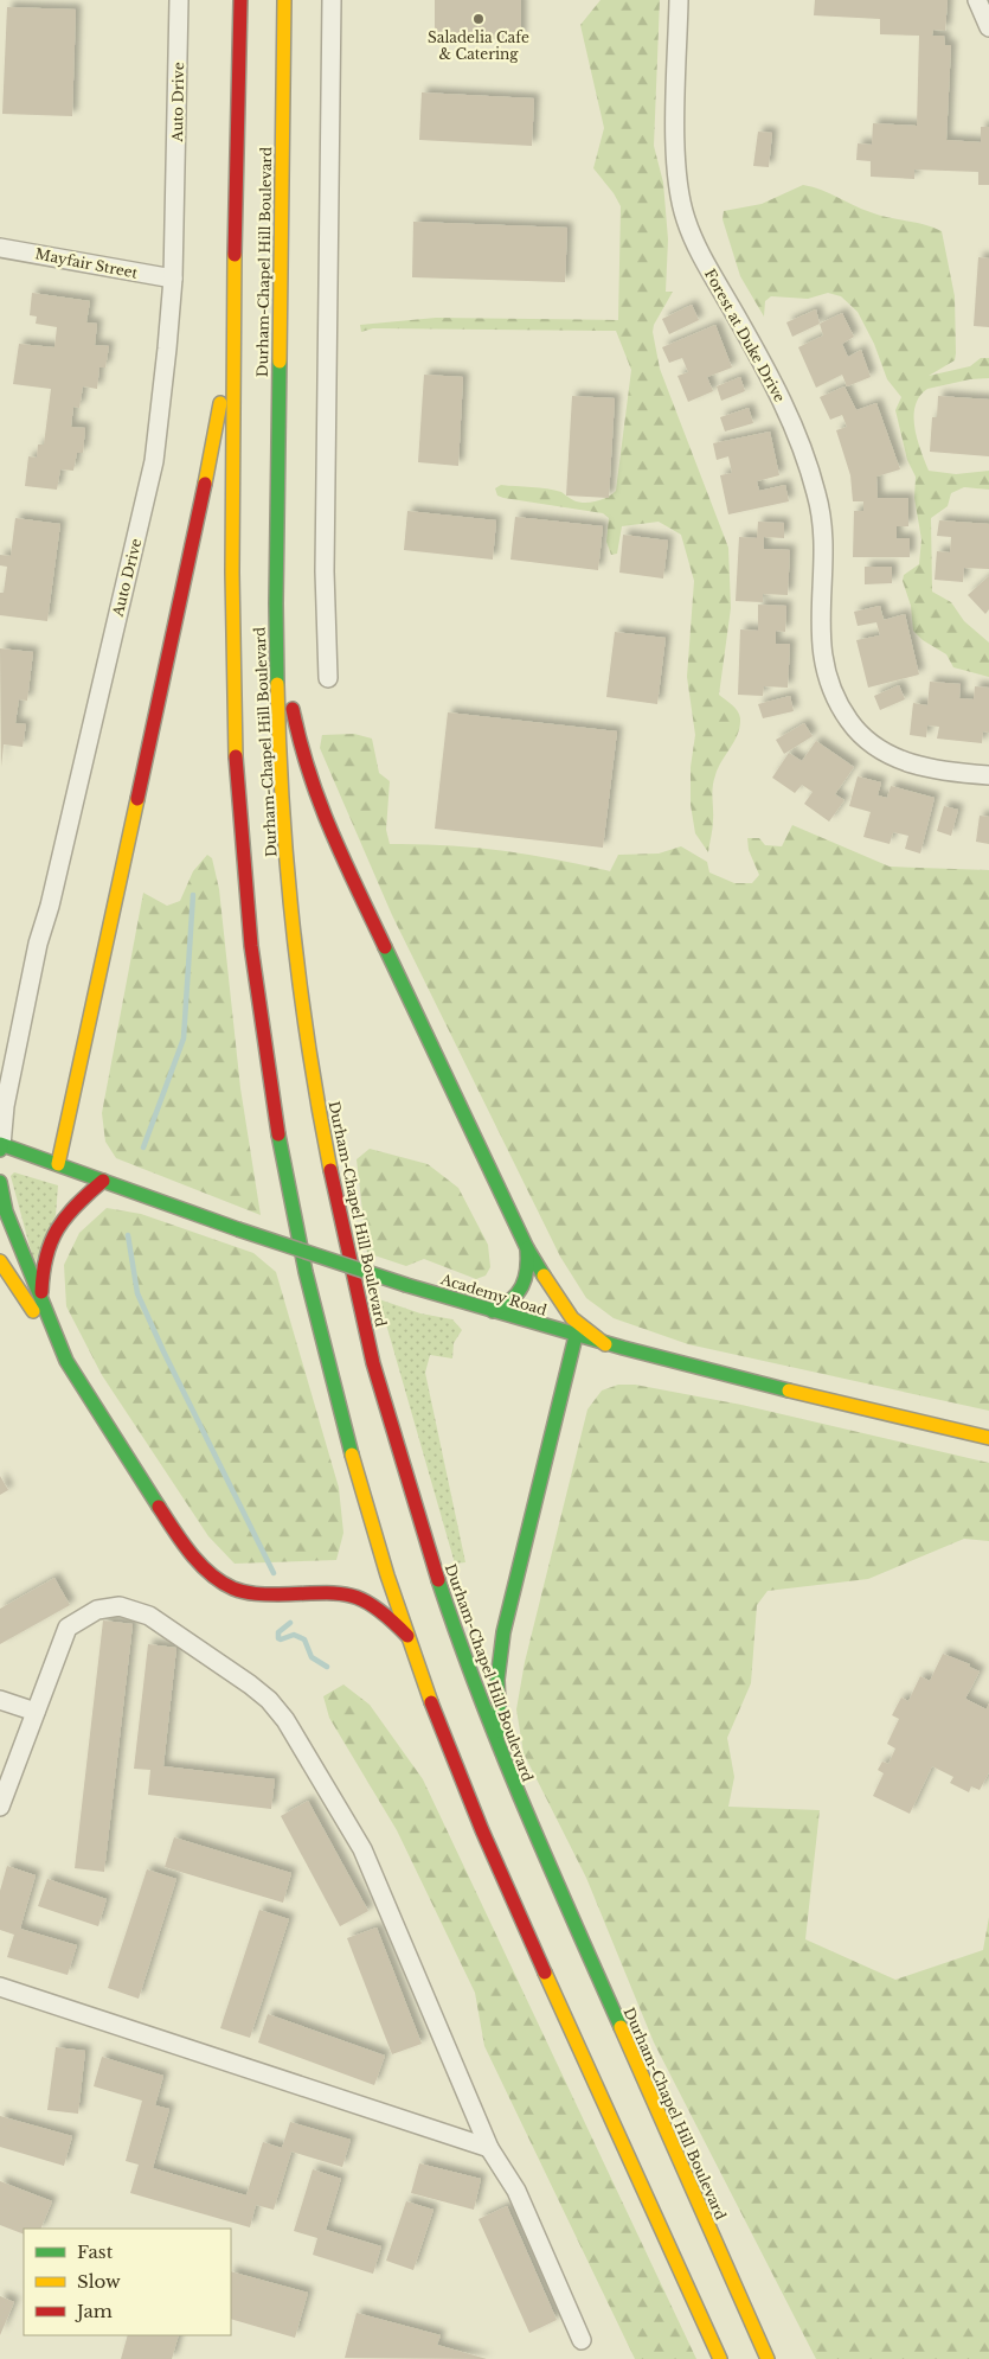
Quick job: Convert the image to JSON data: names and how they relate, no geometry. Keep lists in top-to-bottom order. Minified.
{"streets":{"main road":["Durham-Chapel Hill Boulevard","Academy Road"],"street":["Auto Drive","Mayfair Street","Forest at Duke Drive"]},"crossings":[["Auto Drive","Mayfair Street"],["Auto Drive","Academy Road"]],"places":["Saladelia Cafe & Catering"],"legend":["Fast","Slow","Jam"]}
